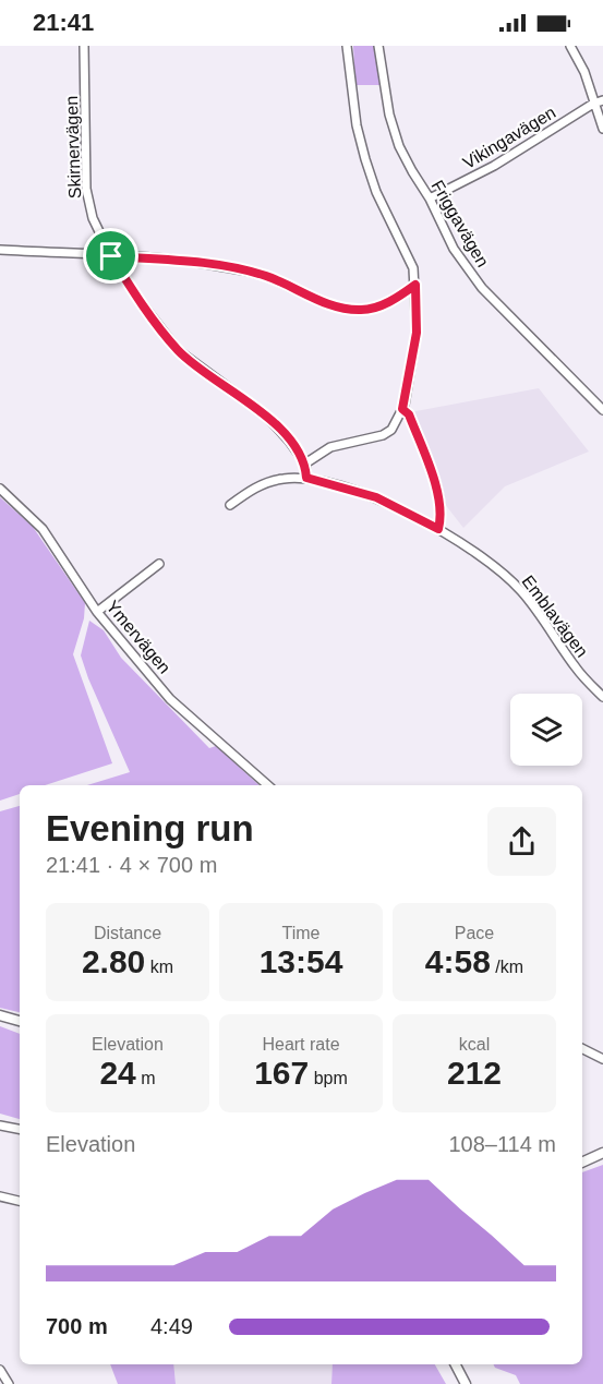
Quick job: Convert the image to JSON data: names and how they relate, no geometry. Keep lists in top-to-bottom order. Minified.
{"streets":{"street":["Vikingavägen","Skirnervägen","Friggavägen","Emblavägen","Ymervägen"]},"crossings":[["Vikingavägen","Friggavägen"]],"page":{"status":"21:41","heading":["Evening run","21:41 · 4 × 700 m"],"stats":[["Distance","2.80 km"],["Time","13:54"],["Pace","4:58 /km"],["Elevation","24 m"],["Heart rate","167 bpm"],["kcal","212"]],"chart":["Elevation","108–114 m"],"list":[{"name":"700 m","note":"4:49"}]}}
